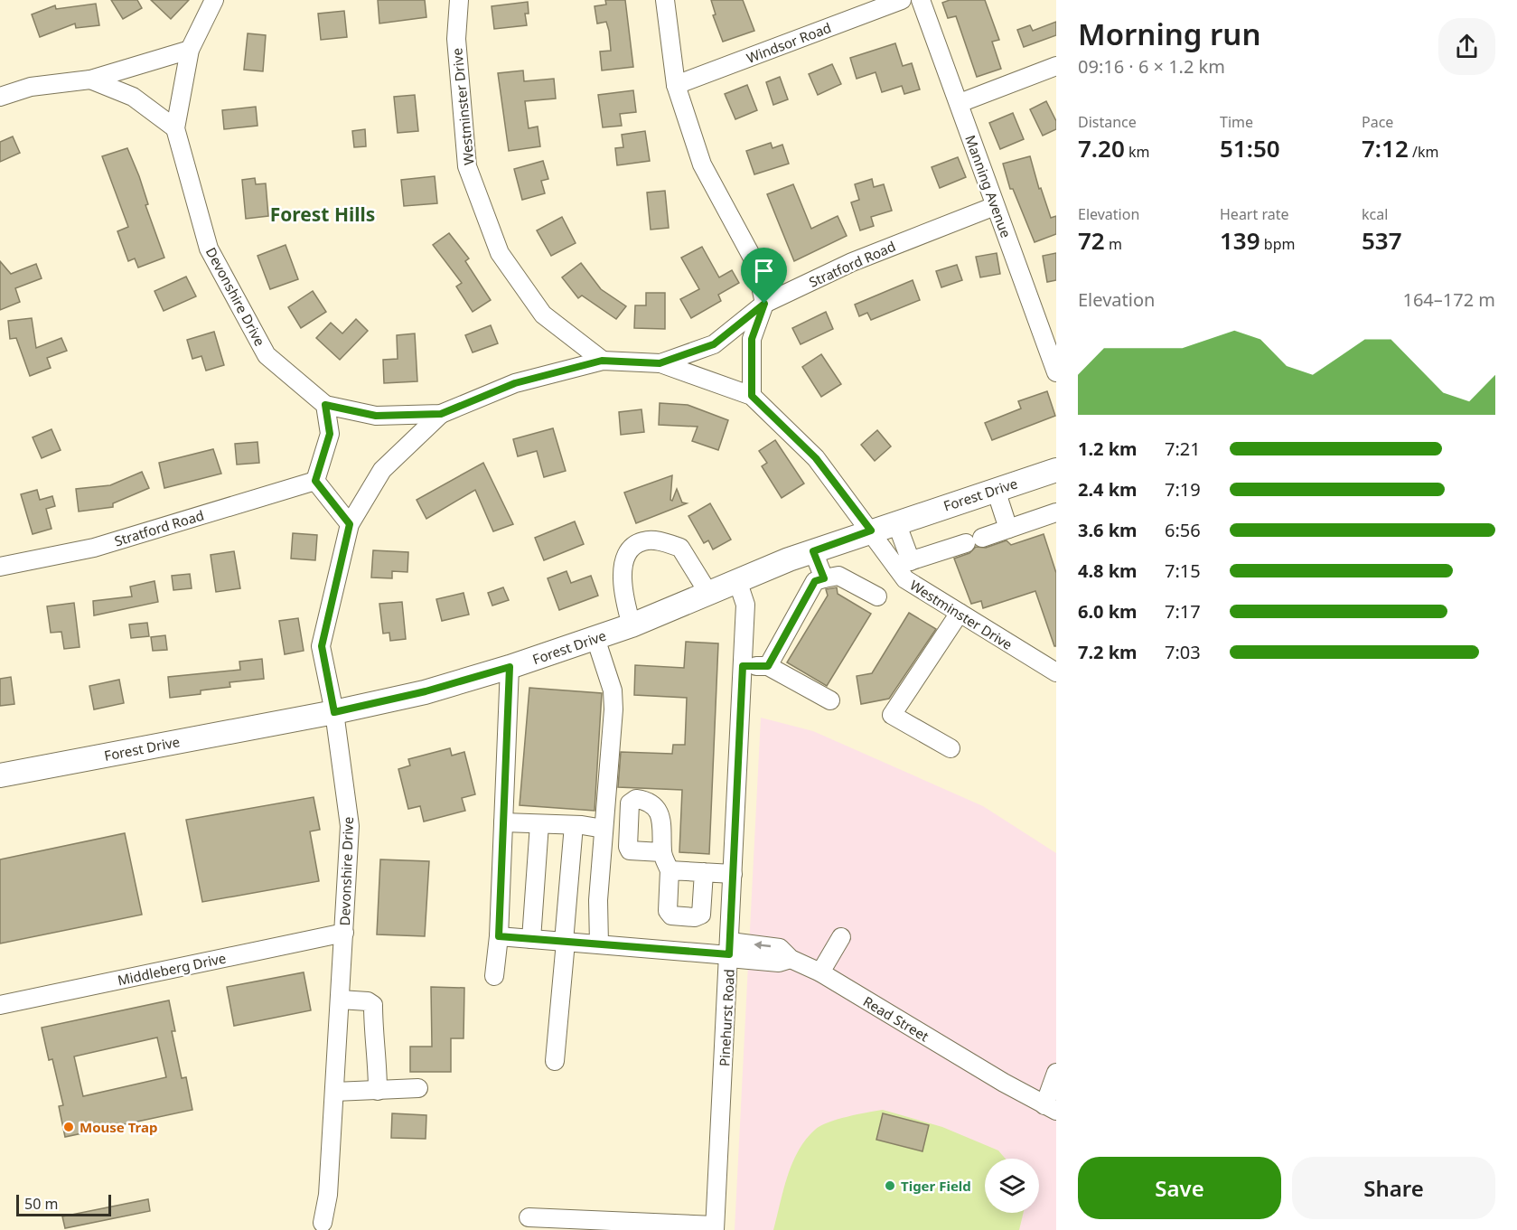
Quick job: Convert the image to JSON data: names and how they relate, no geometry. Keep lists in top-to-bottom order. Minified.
{"streets":{"main road":["Forest Drive"],"street":["Windsor Road","Westminster Drive","Manning Avenue","Stratford Road","Devonshire Drive","Middleberg Drive","Pinehurst Road","Read Street"]},"crossings":[["Westminster Drive","Stratford Road"],["Westminster Drive","Forest Drive"],["Manning Avenue","Stratford Road"],["Stratford Road","Devonshire Drive"],["Devonshire Drive","Forest Drive"],["Devonshire Drive","Middleberg Drive"],["Forest Drive","Pinehurst Road"],["Pinehurst Road","Read Street"]],"districts":["Forest Hills"],"places":["Mouse Trap","Tiger Field"],"scale_bar":"50 m","page":{"heading":["Morning run","09:16 · 6 × 1.2 km"],"stats":[["Distance","7.20 km"],["Time","51:50"],["Pace","7:12 /km"],["Elevation","72 m"],["Heart rate","139 bpm"],["kcal","537"]],"chart":["Elevation","164–172 m"],"list":[{"name":"1.2 km","note":"7:21"},{"name":"2.4 km","note":"7:19"},{"name":"3.6 km","note":"6:56"},{"name":"4.8 km","note":"7:15"},{"name":"6.0 km","note":"7:17"},{"name":"7.2 km","note":"7:03"}],"buttons":["Save","Share"],"scale":"50 m"}}
